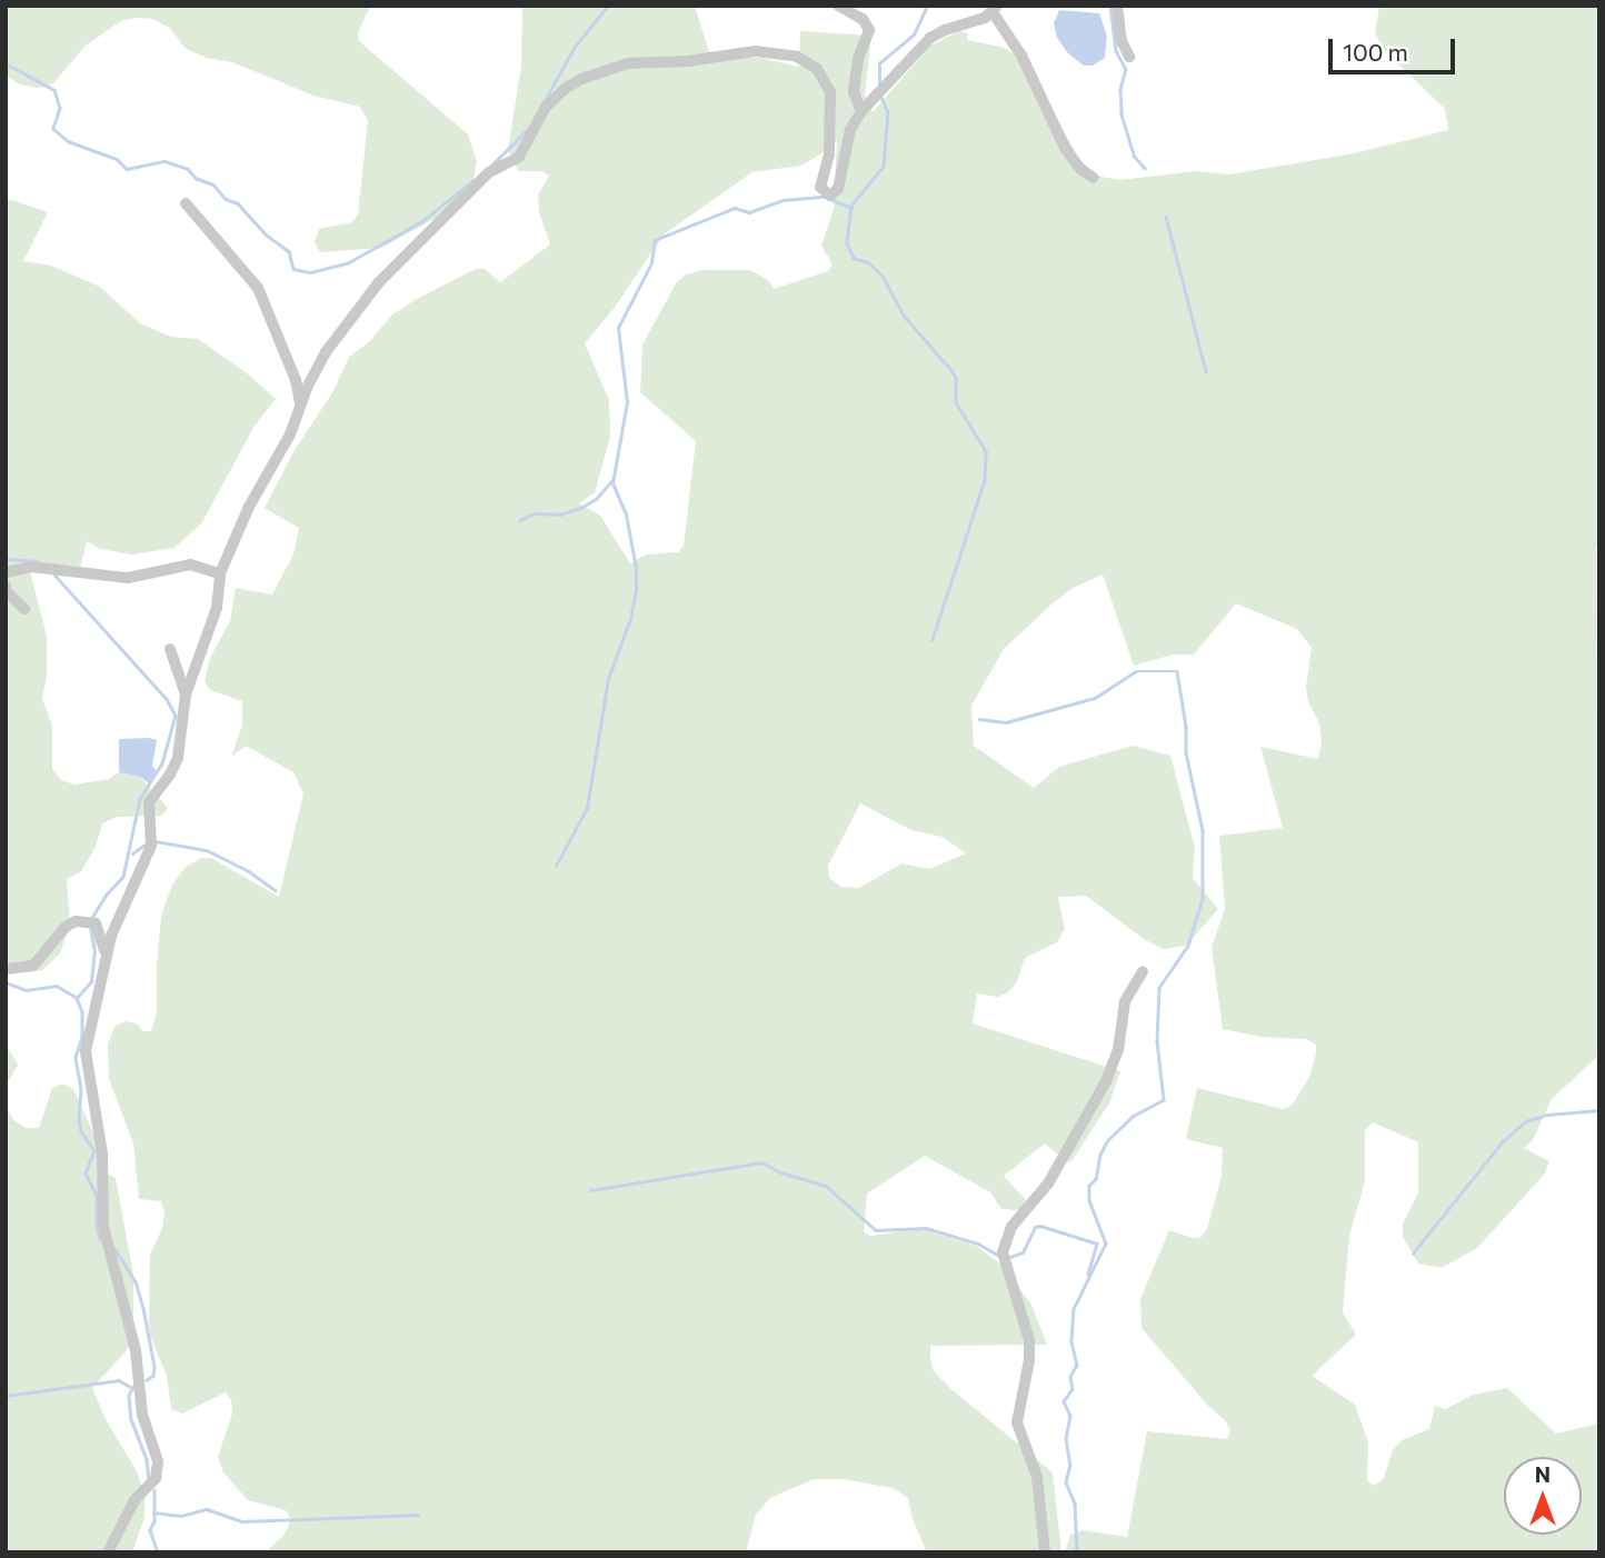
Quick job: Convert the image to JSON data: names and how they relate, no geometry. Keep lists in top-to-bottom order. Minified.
{"scale_bar":"100 m","north":"top"}
